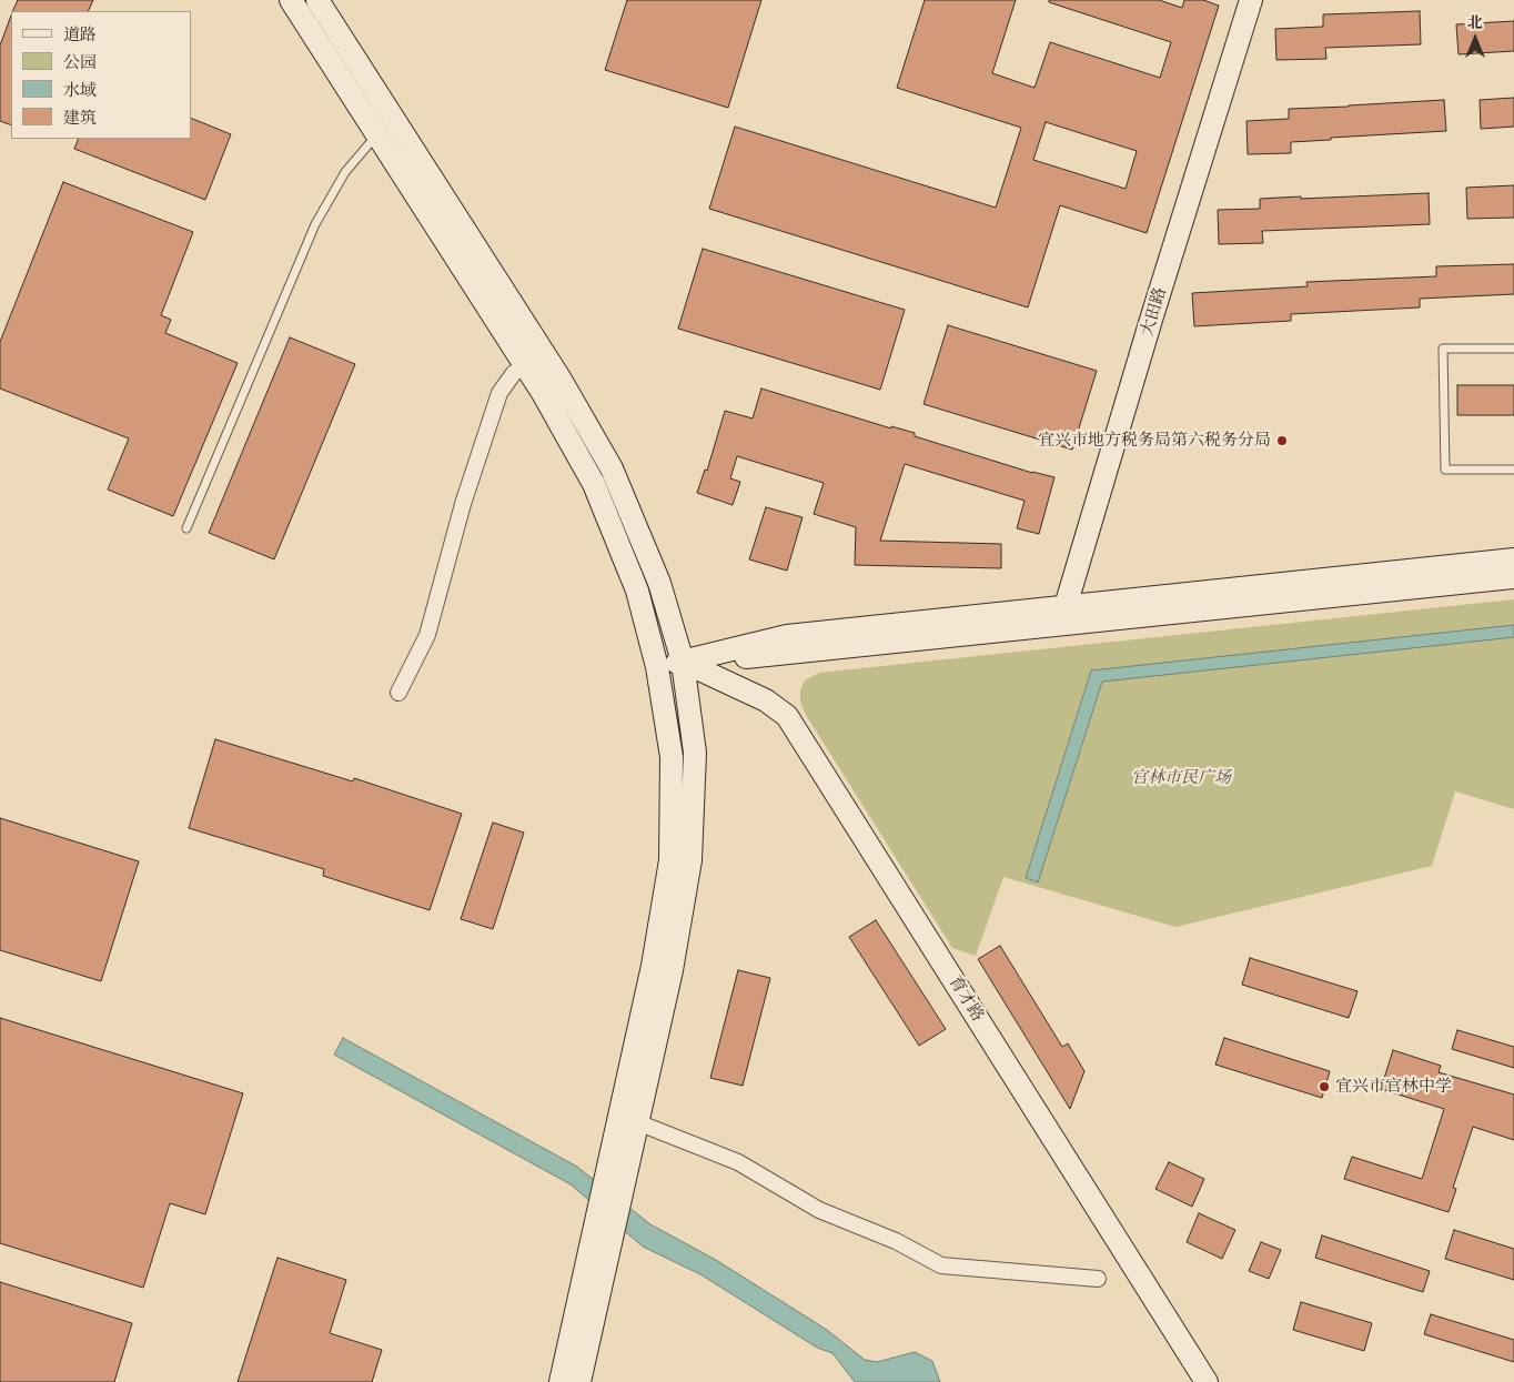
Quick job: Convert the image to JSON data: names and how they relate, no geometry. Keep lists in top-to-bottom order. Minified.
{"streets":{"main road":["大田路","育才路"]},"parks":["官林市民广场"],"places":["宜兴市地方税务局第六税务分局","宜兴市官林中学"],"legend":["道路","公园","水域","建筑"],"north":"top"}
